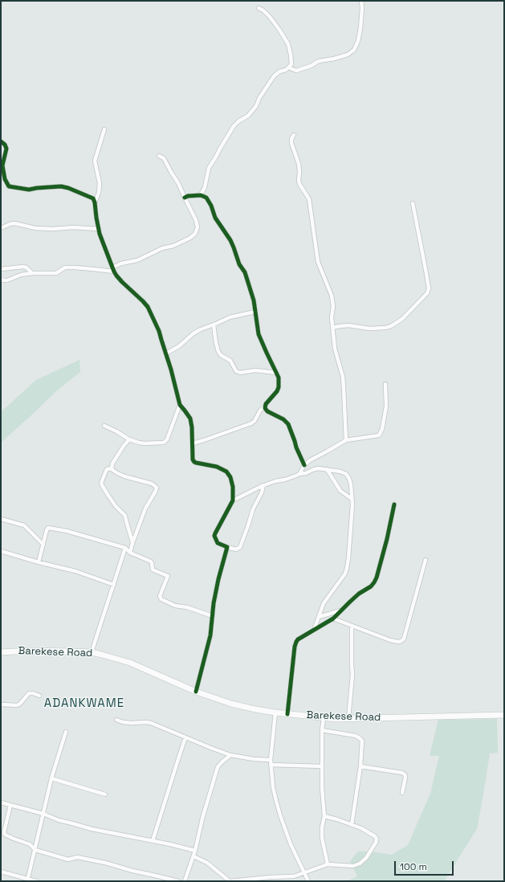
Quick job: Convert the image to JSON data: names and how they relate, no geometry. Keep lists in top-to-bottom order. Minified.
{"streets":{"main road":["Barekese Road"]},"districts":["ADANKWAME"],"scale_bar":"100 m"}
